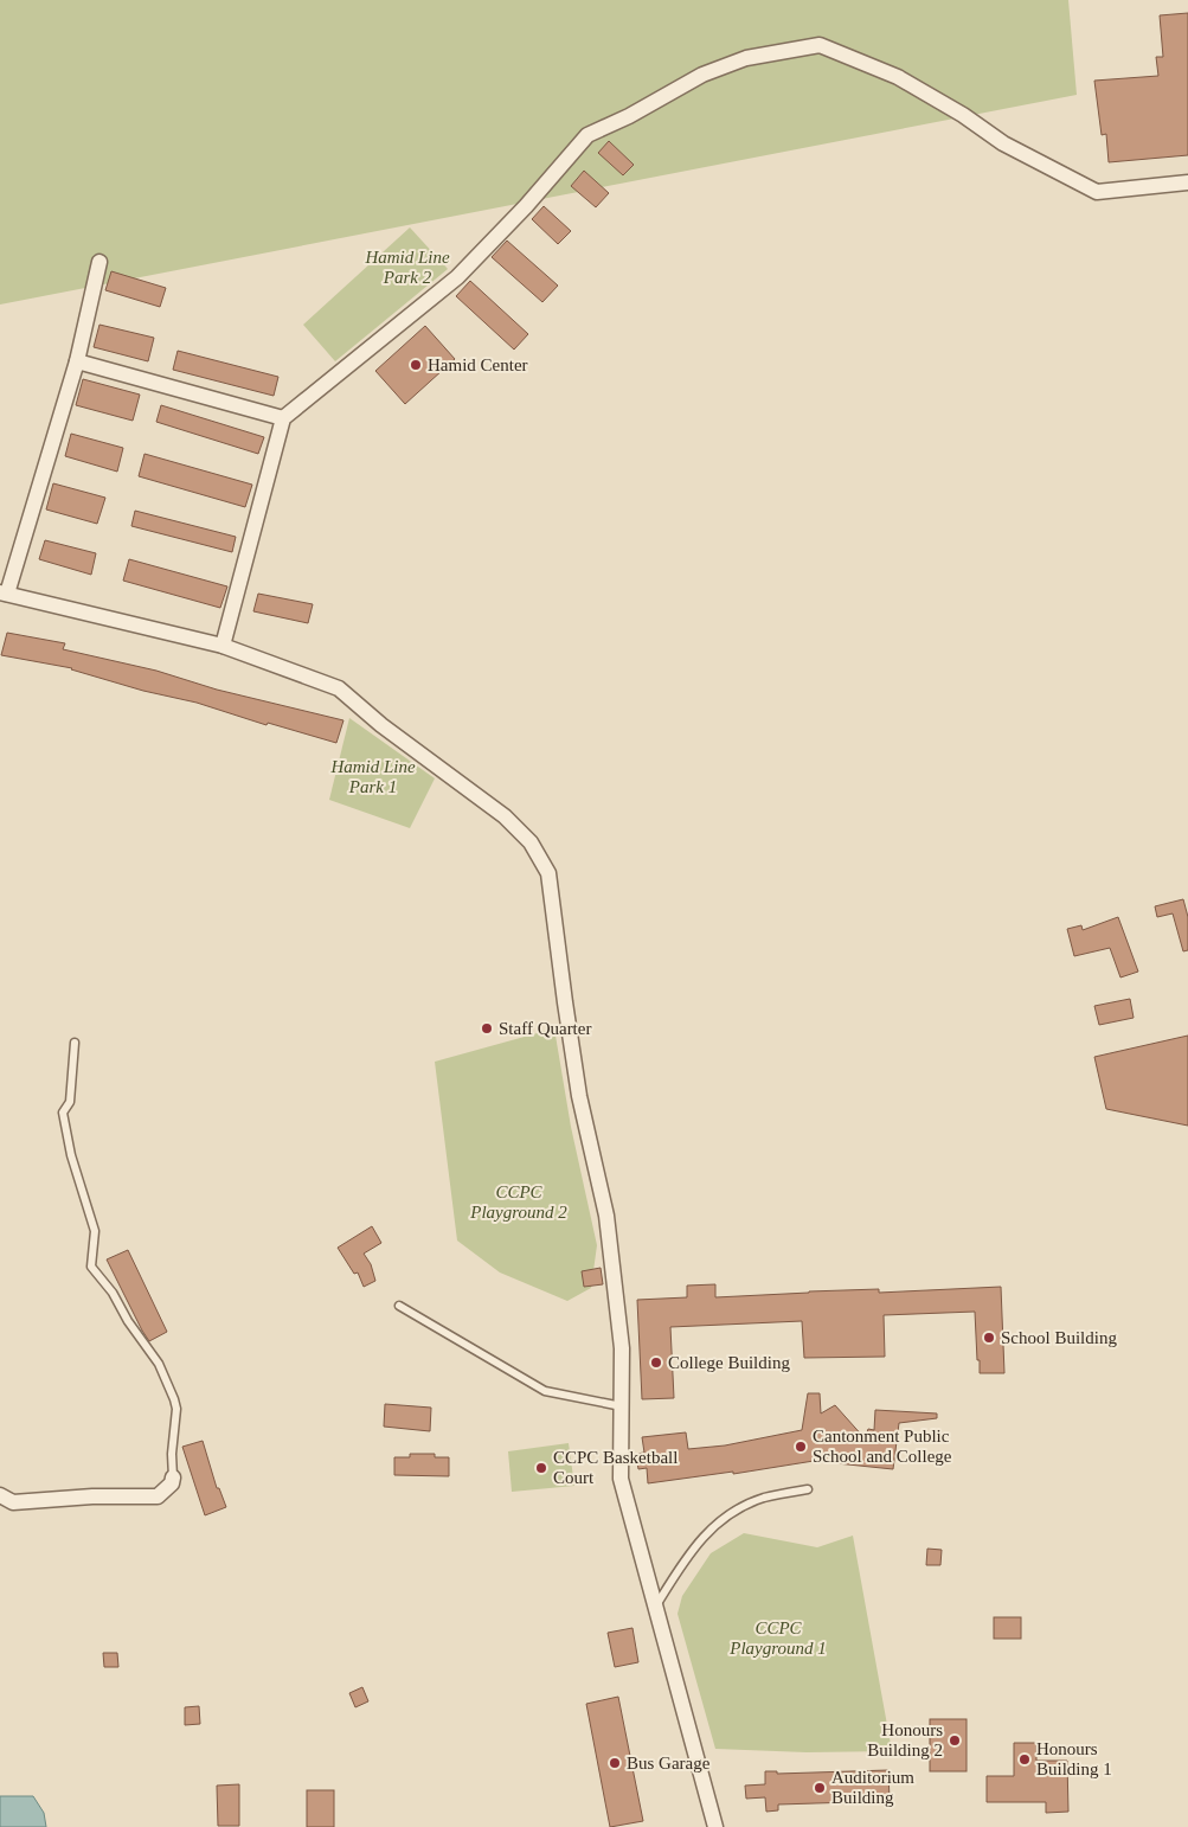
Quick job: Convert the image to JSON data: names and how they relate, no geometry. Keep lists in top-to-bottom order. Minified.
{"parks":["Hamid Line Park 2","Hamid Line Park 1","CCPC Playground 2","CCPC Playground 1"],"places":["Hamid Center","Staff Quarter","School Building","College Building","Cantonment Public School and College","CCPC Basketball Court","Honours Building 2","Honours Building 1","Bus Garage","Auditorium Building"]}
